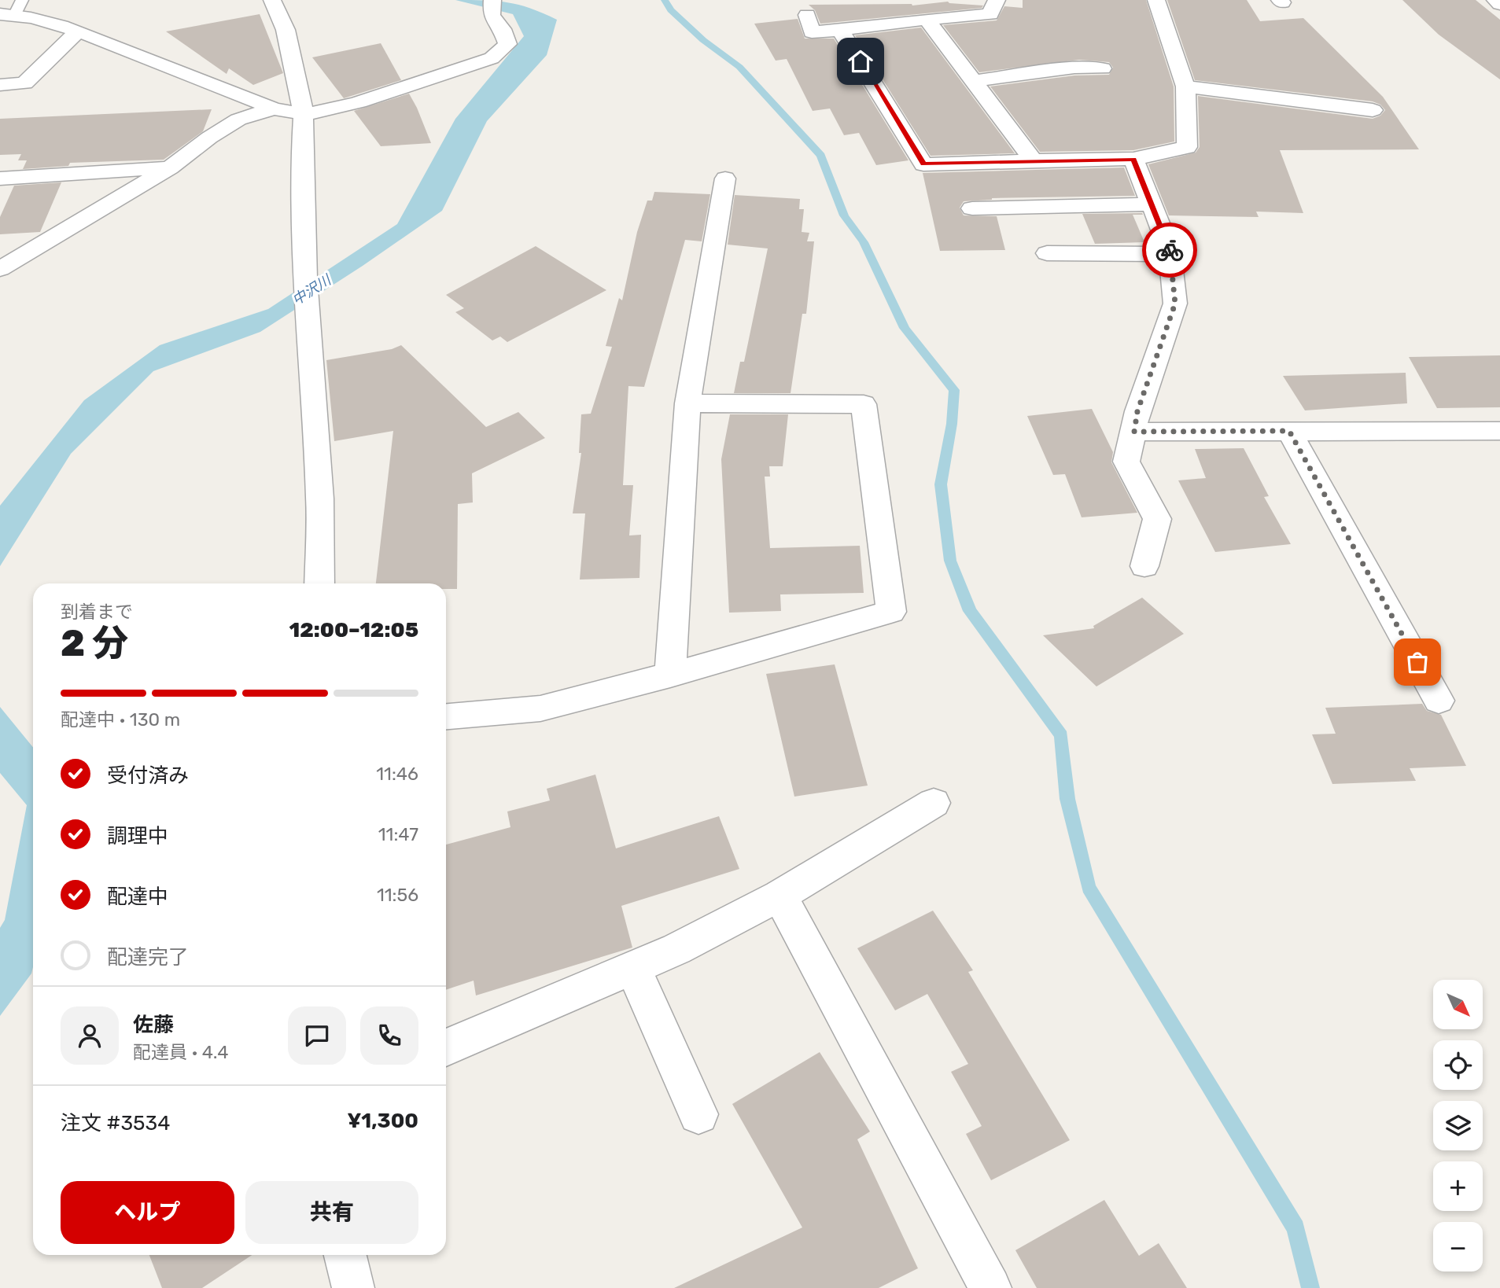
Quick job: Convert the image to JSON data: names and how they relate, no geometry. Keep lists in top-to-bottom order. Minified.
{"water":["中沢川"],"north":"bottom right","page":{"heading":["2 分","到着まで","12:00–12:05"],"panel":["佐藤","配達員 · 4.4","注文 #3534","¥1,300"],"bar":"配達中 · 130 m","list":[["受付済み","11:46"],["調理中","11:47"],["配達中","11:56"],"配達完了"],"map_buttons":["+","−"],"buttons":["ヘルプ","共有"]}}
